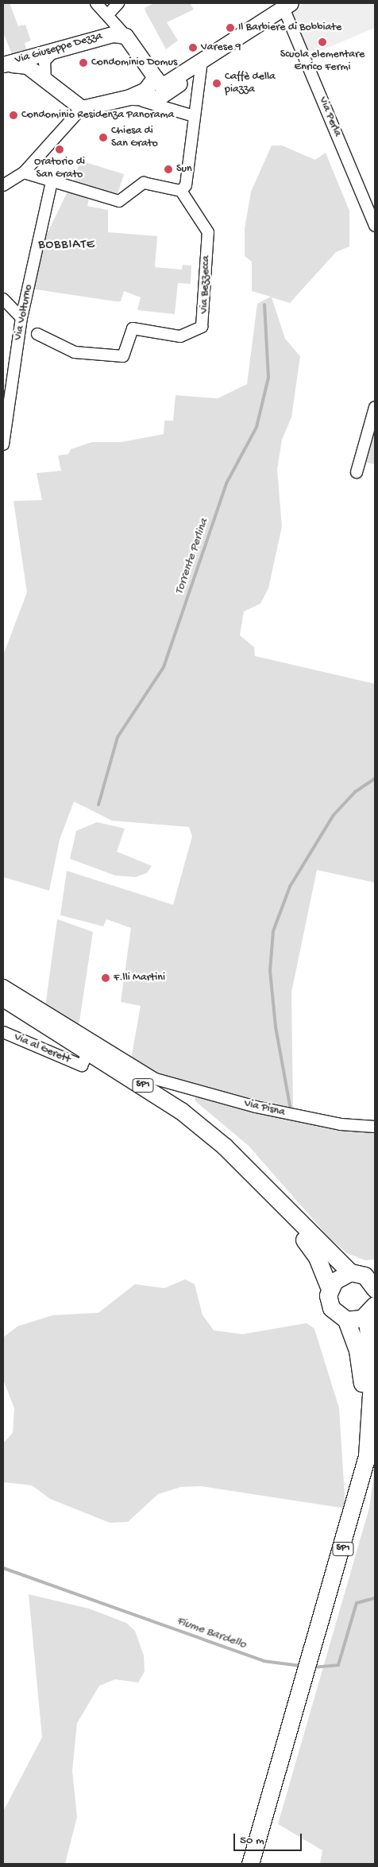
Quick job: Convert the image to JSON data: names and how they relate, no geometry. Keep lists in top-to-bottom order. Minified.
{"streets":{"main road":["SP1"],"street":["Via Giuseppe Dezza","Via Perla","Via Bezzecca","Via Volturno","Via al Gerett","Via Pisna"]},"crossings":[["Via Bezzecca","Via Volturno"],["Via al Gerett","SP1"]],"districts":["BOBBIATE"],"water":["Torrente Perlina","Fiume Bardello"],"places":["Il Barbiere di Bobbiate","Scuola elementare Enrico Fermi","Varese 9","Condominio Domus","Caffè della piazza","Condominio Residenza Panorama","Chiesa di San Grato","Oratorio di San Grato","Sun","F.lli Martini"],"scale_bar":"50 m"}
